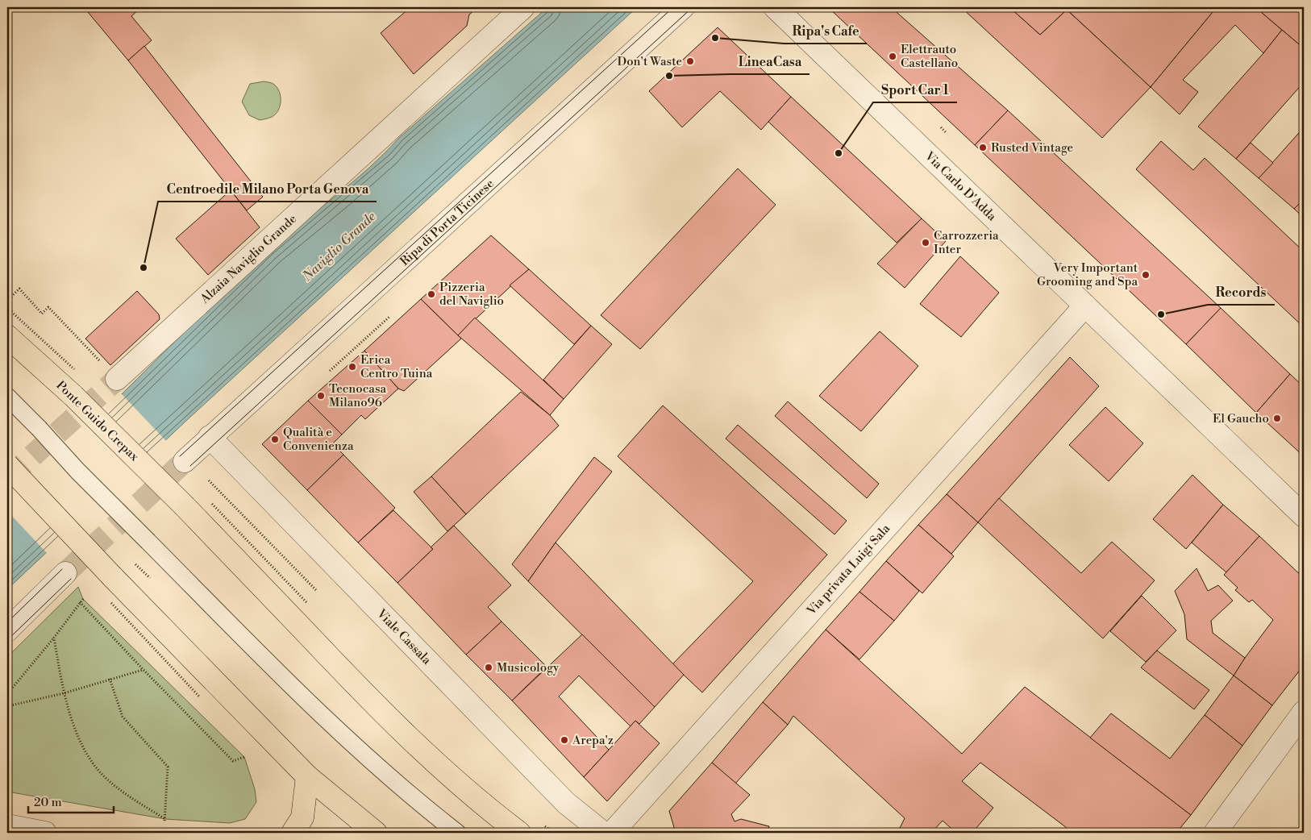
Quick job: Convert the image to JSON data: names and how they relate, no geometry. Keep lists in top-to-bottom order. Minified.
{"streets":{"main road":["Ponte Guido Crepax"],"street":["Via Carlo D'Adda","Ripa di Porta Ticinese","Alzaia Naviglio Grande","Via privata Luigi Sala","Viale Cassala"]},"crossings":[["Via Carlo D'Adda","Via privata Luigi Sala"],["Ripa di Porta Ticinese","Viale Cassala"]],"water":["Naviglio Grande"],"places":["Ripa's Cafe","Elettrauto Castellano","Don't Waste","LineaCasa","Rusted Vintage","Sport Car 1","Carrozzeria Inter","Centroedile Milano Porta Genova","Very Important Grooming and Spa","Pizzeria del Naviglio","Records","Erica Centro Tuina","Tecnocasa Milano96","El Gaucho","Qualità e Convenienza","Musicology","Arepa'z"],"scale_bar":"20 m"}
